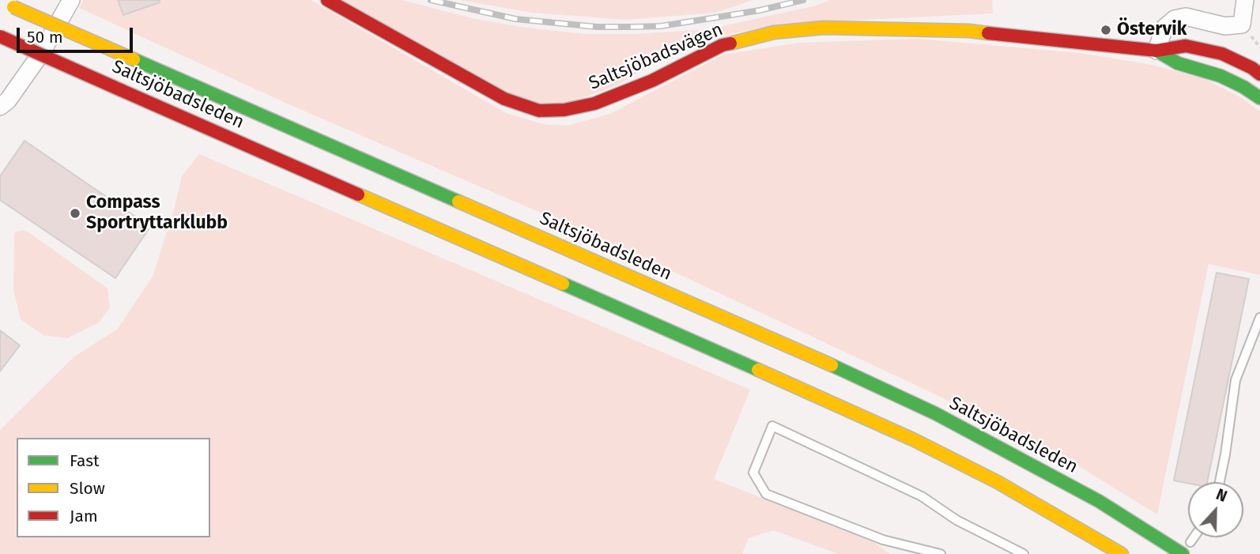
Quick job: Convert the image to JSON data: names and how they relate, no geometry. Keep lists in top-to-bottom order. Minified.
{"streets":{"main road":["Saltsjöbadsvägen","Saltsjöbadsleden"]},"places":["Östervik","Compass Sportryttarklubb"],"legend":["Fast","Slow","Jam"],"scale_bar":"50 m","north":"top"}
